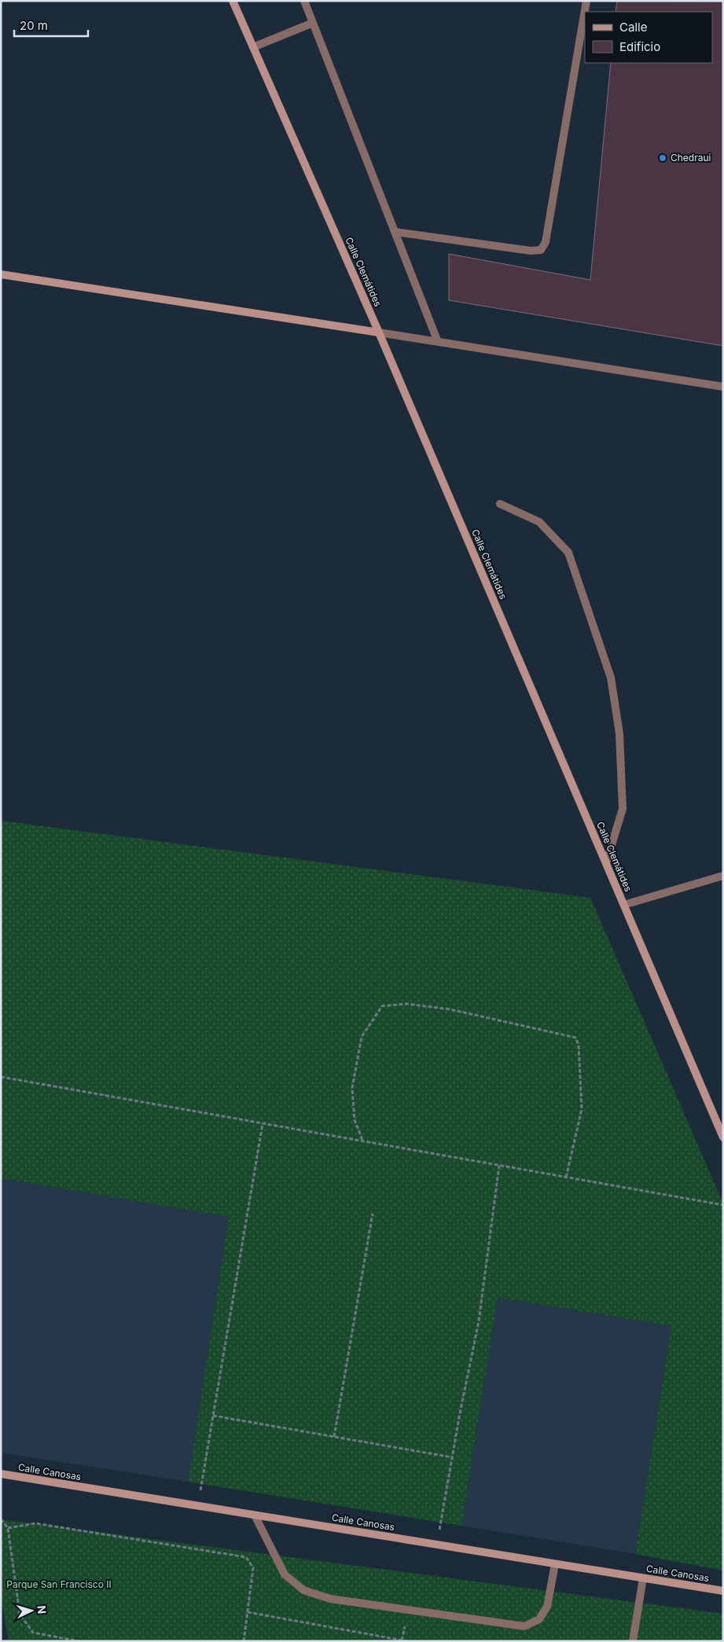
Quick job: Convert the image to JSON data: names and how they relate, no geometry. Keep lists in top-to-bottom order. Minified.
{"streets":{"main road":["Calle Clemátides","Calle Canosas"]},"parks":["Parque San Francisco II"],"places":["Chedraui"],"legend":["Calle","Edificio"],"scale_bar":"20 m","north":"right"}
